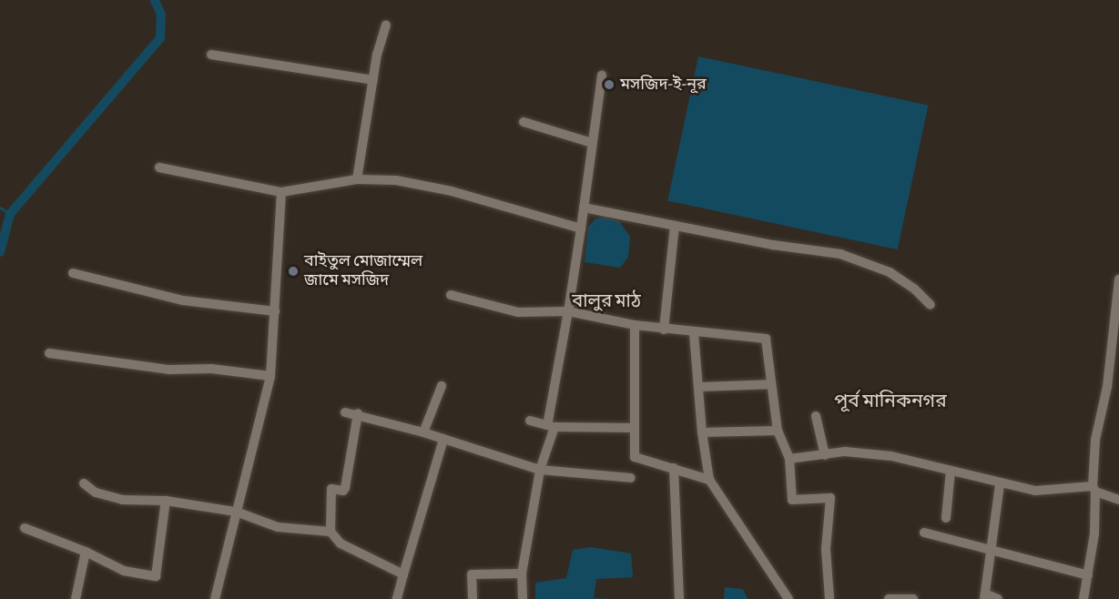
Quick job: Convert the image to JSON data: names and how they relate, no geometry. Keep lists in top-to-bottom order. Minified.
{"districts":["বালুর মাঠ","পূর্ব মানিকনগর"],"places":["মসজিদ-ই-নূর","বাইতুল মোজাম্মেল জামে মসজিদ"]}
